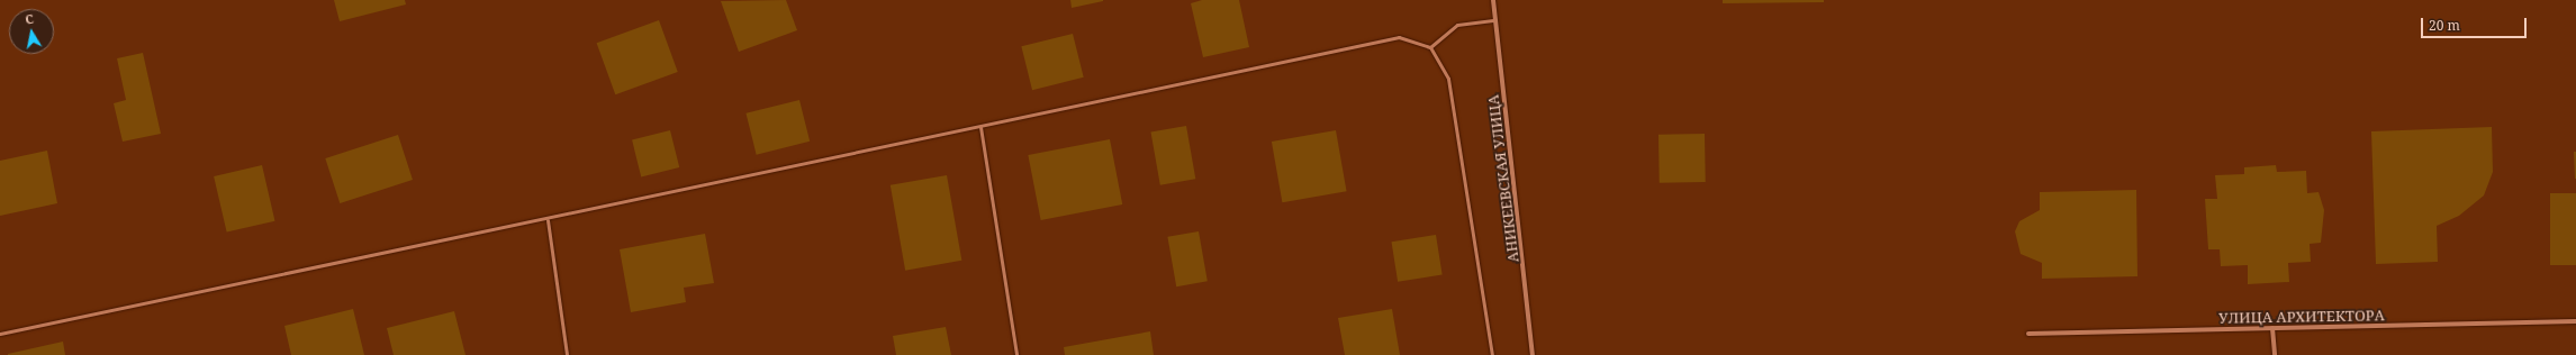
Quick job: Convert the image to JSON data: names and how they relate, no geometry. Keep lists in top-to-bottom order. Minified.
{"streets":{"street":["АНИКЕЕВСКАЯ УЛИЦА","УЛИЦА АРХИТЕКТОРА"]},"scale_bar":"20 m","north":"top"}
